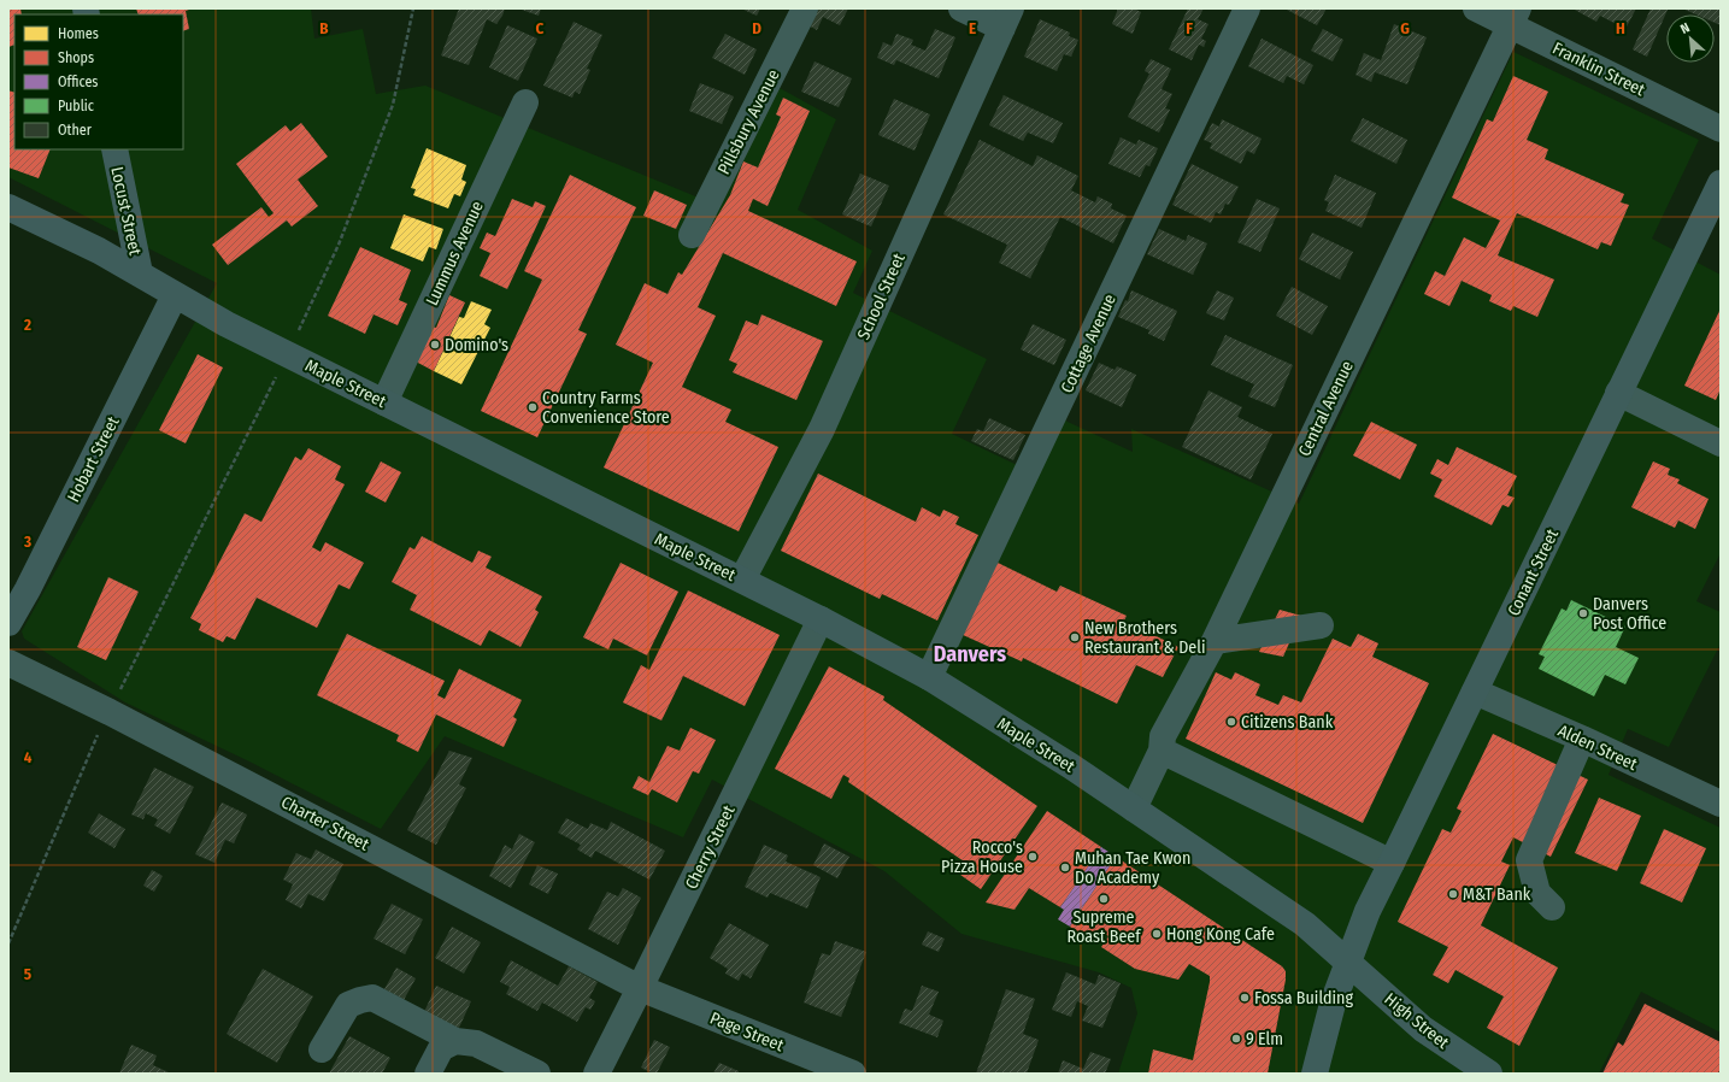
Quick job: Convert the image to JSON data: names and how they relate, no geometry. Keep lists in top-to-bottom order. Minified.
{"streets":{"main road":["Locust Street","Maple Street","Hobart Street","Conant Street","High Street"],"street":["Franklin Street","Pillsbury Avenue","Lummus Avenue","School Street","Cottage Avenue","Central Avenue","Alden Street","Charter Street","Cherry Street","Page Street"]},"crossings":[["Franklin Street","Central Avenue"],["Locust Street","Maple Street"],["Lummus Avenue","Maple Street"],["School Street","Maple Street"],["Cottage Avenue","Maple Street"],["Maple Street","Central Avenue"],["Maple Street","Hobart Street"],["Maple Street","Conant Street"],["Maple Street","Cherry Street"],["Maple Street","High Street"],["Conant Street","Alden Street"],["Conant Street","High Street"],["Charter Street","Cherry Street"],["Charter Street","Page Street"],["Cherry Street","Page Street"]],"districts":["Danvers"],"places":["Domino's","Country Farms Convenience Store","Danvers Post Office","New Brothers Restaurant & Deli","Citizens Bank","Rocco's Pizza House","Muhan Tae Kwon Do Academy","M&T Bank","Supreme Roast Beef","Hong Kong Cafe","Fossa Building","9 Elm"],"legend":["Homes","Shops","Offices","Public","Other"],"north":"top left","grid":{"columns":["B","C","D","E","F","G","H"],"rows":["2","3","4","5"]}}
